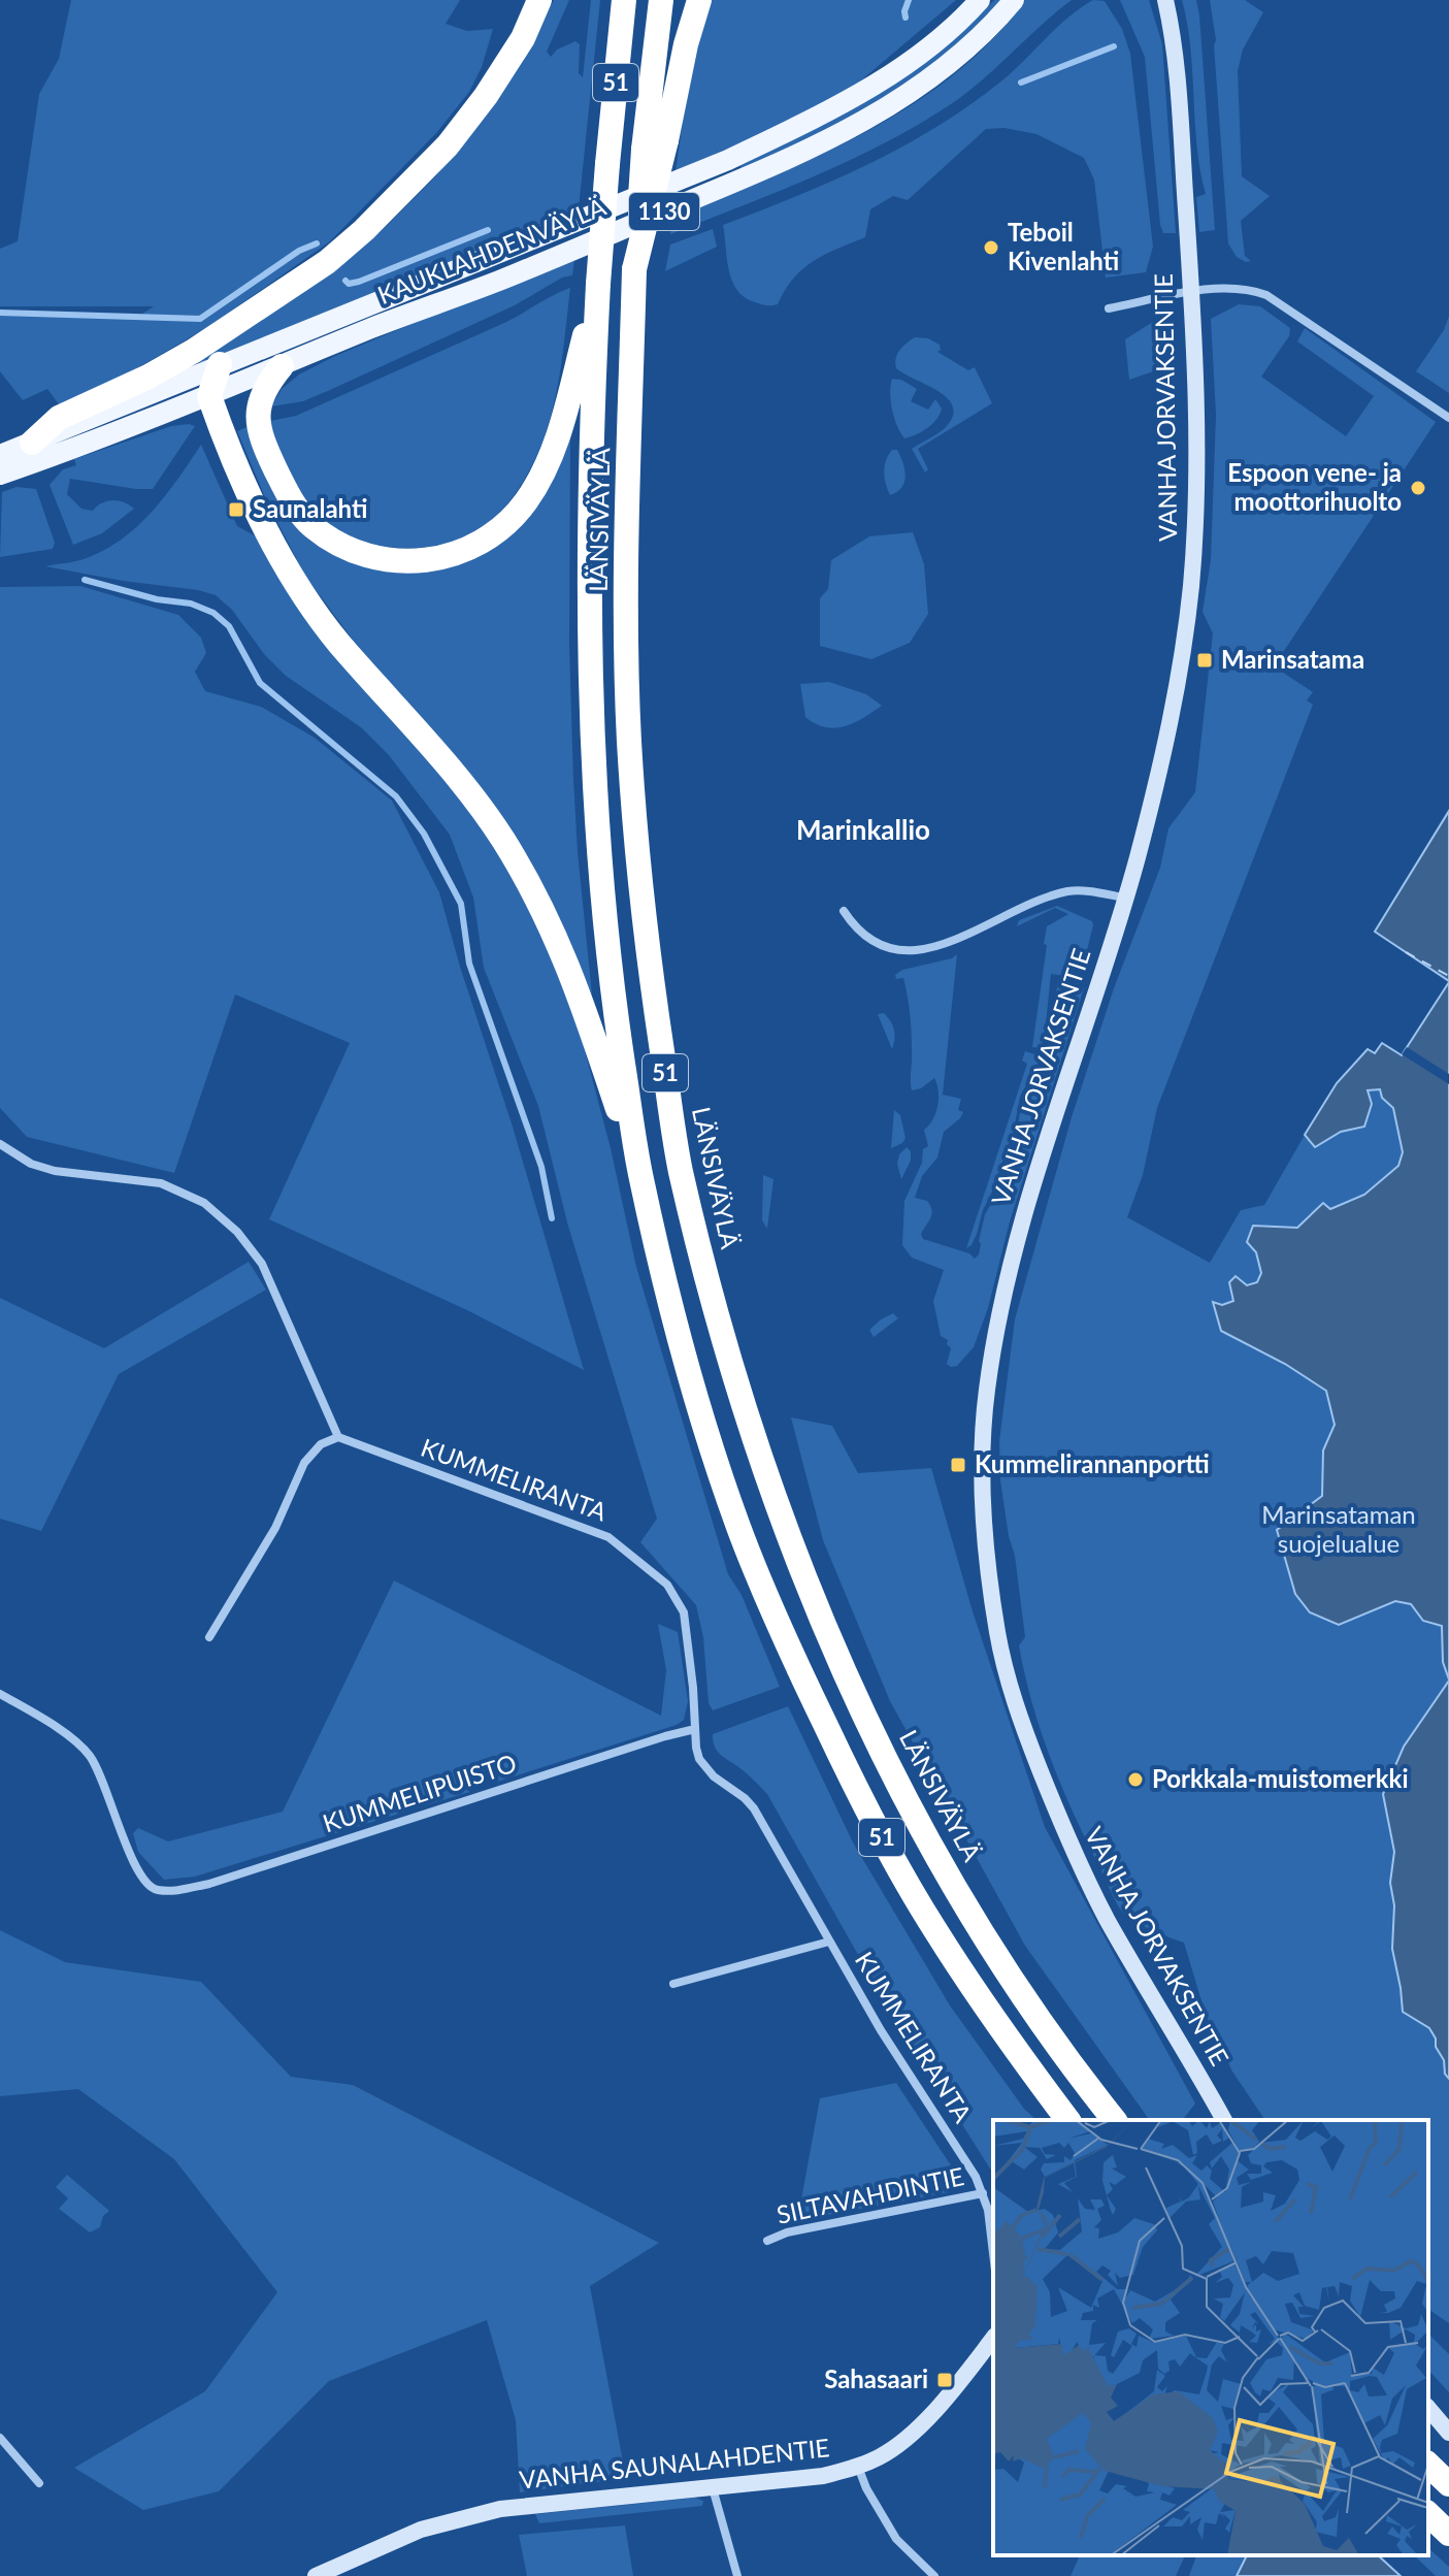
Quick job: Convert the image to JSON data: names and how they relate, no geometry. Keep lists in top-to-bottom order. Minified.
{"streets":{"highway":["51","LÄNSIVÄYLÄ"],"main road":["1130","KAUKLAHDENVÄYLÄ","VANHA JORVAKSENTIE","VANHA SAUNALAHDENTIE"],"street":["KUMMELIRANTA","KUMMELIPUISTO","SILTAVAHDINTIE"]},"crossings":[["51","LÄNSIVÄYLÄ"],["KUMMELIRANTA","KUMMELIPUISTO"],["KUMMELIRANTA","SILTAVAHDINTIE"]],"districts":["Marinkallio"],"parks":["Marinsataman suojelualue"],"places":{"other":["Teboil Kivenlahti","Espoon vene- ja moottorihuolto","Porkkala-muistomerkki"],"transit":["Saunalahti","Marinsatama","Kummelirannanportti","Sahasaari"]}}
